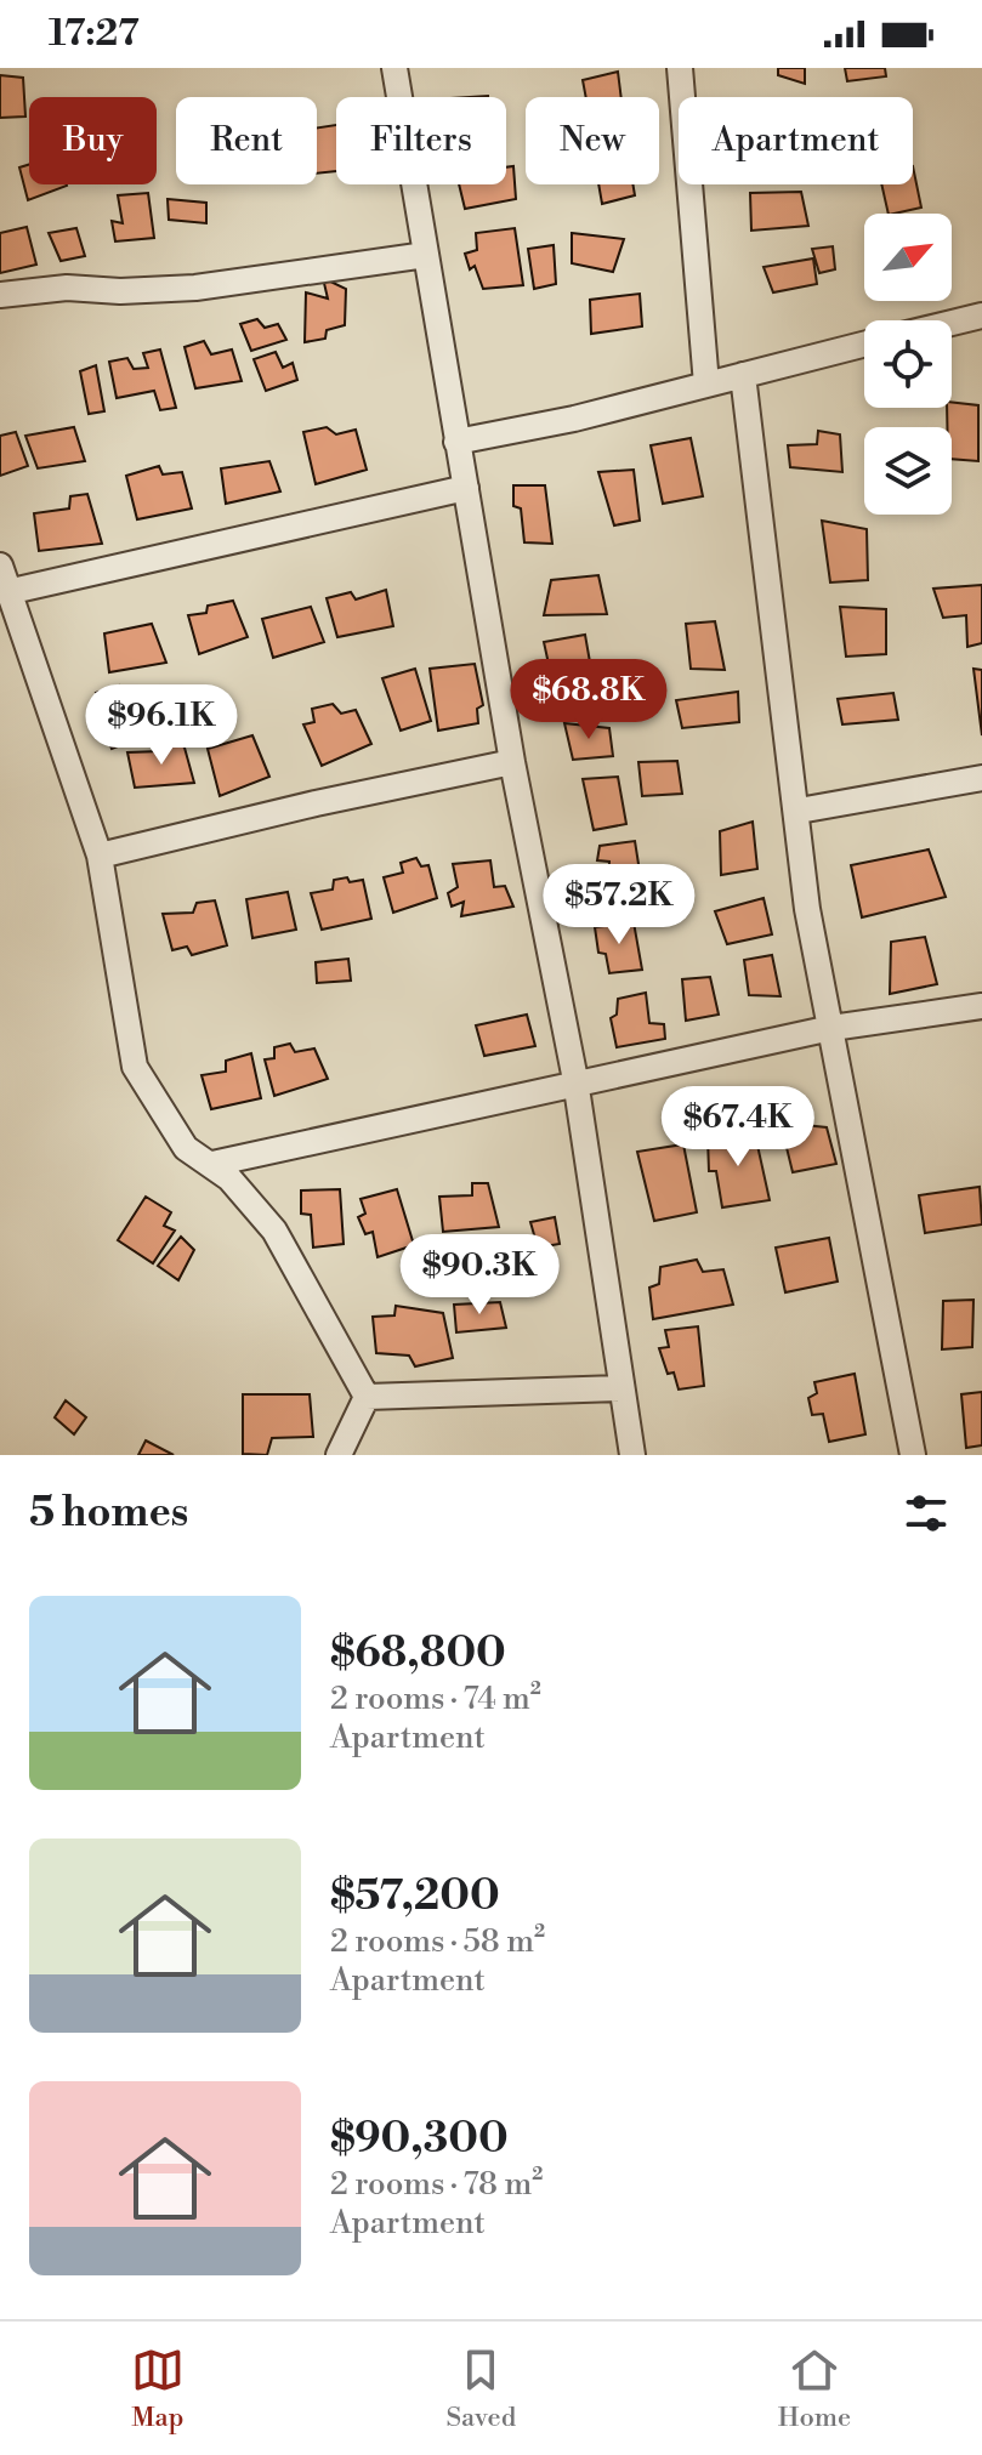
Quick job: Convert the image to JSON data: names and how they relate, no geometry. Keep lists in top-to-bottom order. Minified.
{"north":"top right","page":{"status":"17:27","chip":["Buy","Rent","Filters","New","Apartment"],"price":["$68.8K","$96.1K","$57.2K","$67.4K","$90.3K"],"heading":"5 homes","list":[{"name":"$68,800","note":"2 rooms · 74 m² · Apartment"},{"name":"$57,200","note":"2 rooms · 58 m² · Apartment"},{"name":"$90,300","note":"2 rooms · 78 m² · Apartment"}],"tabs":["Map","Saved","Home"]}}
